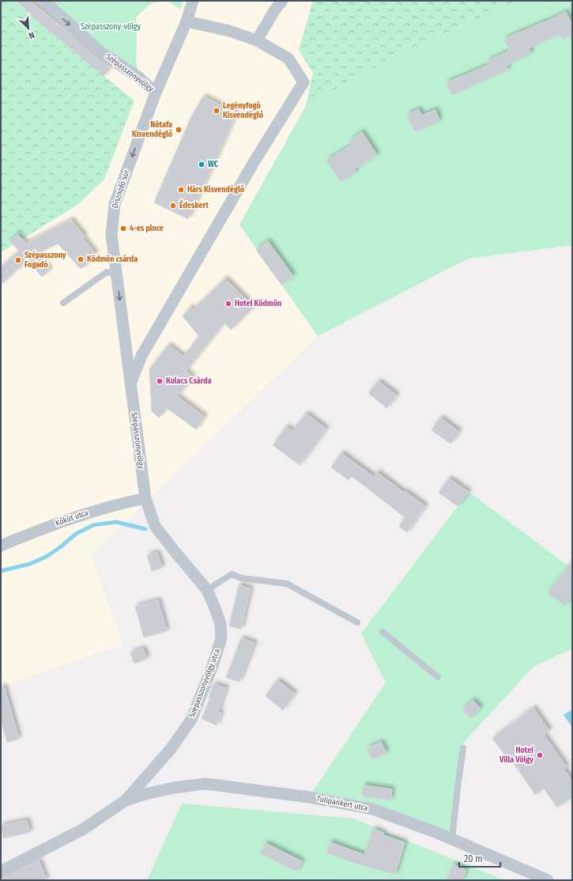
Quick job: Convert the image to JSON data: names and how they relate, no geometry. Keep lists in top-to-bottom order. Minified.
{"streets":{"street":["Szépasszonyvölgy","Disznófő sor","Kőkút utca","Szépasszonyvölgy utca","Tulipánkert utca"]},"crossings":[["Szépasszonyvölgy","Disznófő sor"],["Szépasszonyvölgy","Kőkút utca"],["Szépasszonyvölgy","Szépasszonyvölgy utca"],["Kőkút utca","Szépasszonyvölgy utca"],["Szépasszonyvölgy utca","Tulipánkert utca"]],"one_way":["Szépasszonyvölgy","Disznófő sor"],"parks":["Szépasszony-völgy"],"places":["Legényfogó Kisvendéglő","Nótafa Kisvendéglő","WC","Hárs Kisvendéglő","Édeskert","4-es pince","Ködmön csárda","Szépasszony Fogadó","Hotel Ködmön","Kulacs Csárda","Hotel Villa Völgy"],"scale_bar":"20 m","north":"bottom right"}
